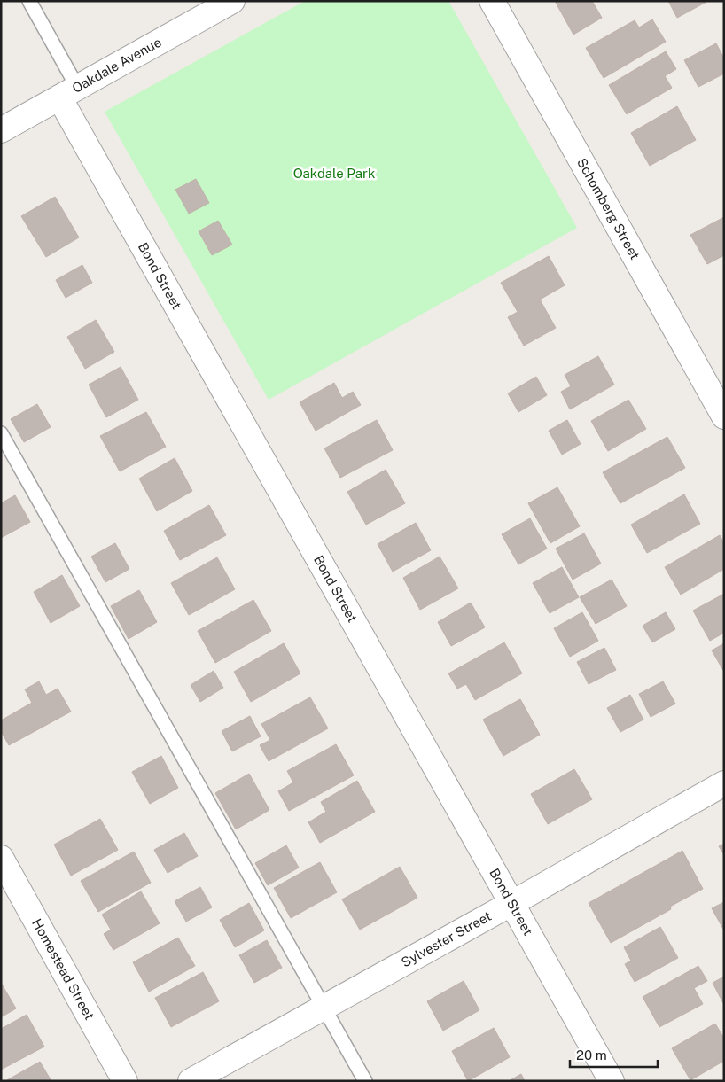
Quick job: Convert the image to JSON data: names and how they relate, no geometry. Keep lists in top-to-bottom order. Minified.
{"streets":{"street":["Oakdale Avenue","Schomberg Street","Bond Street","Sylvester Street","Homestead Street"]},"crossings":[["Oakdale Avenue","Bond Street"],["Bond Street","Sylvester Street"]],"parks":["Oakdale Park"],"scale_bar":"20 m"}
